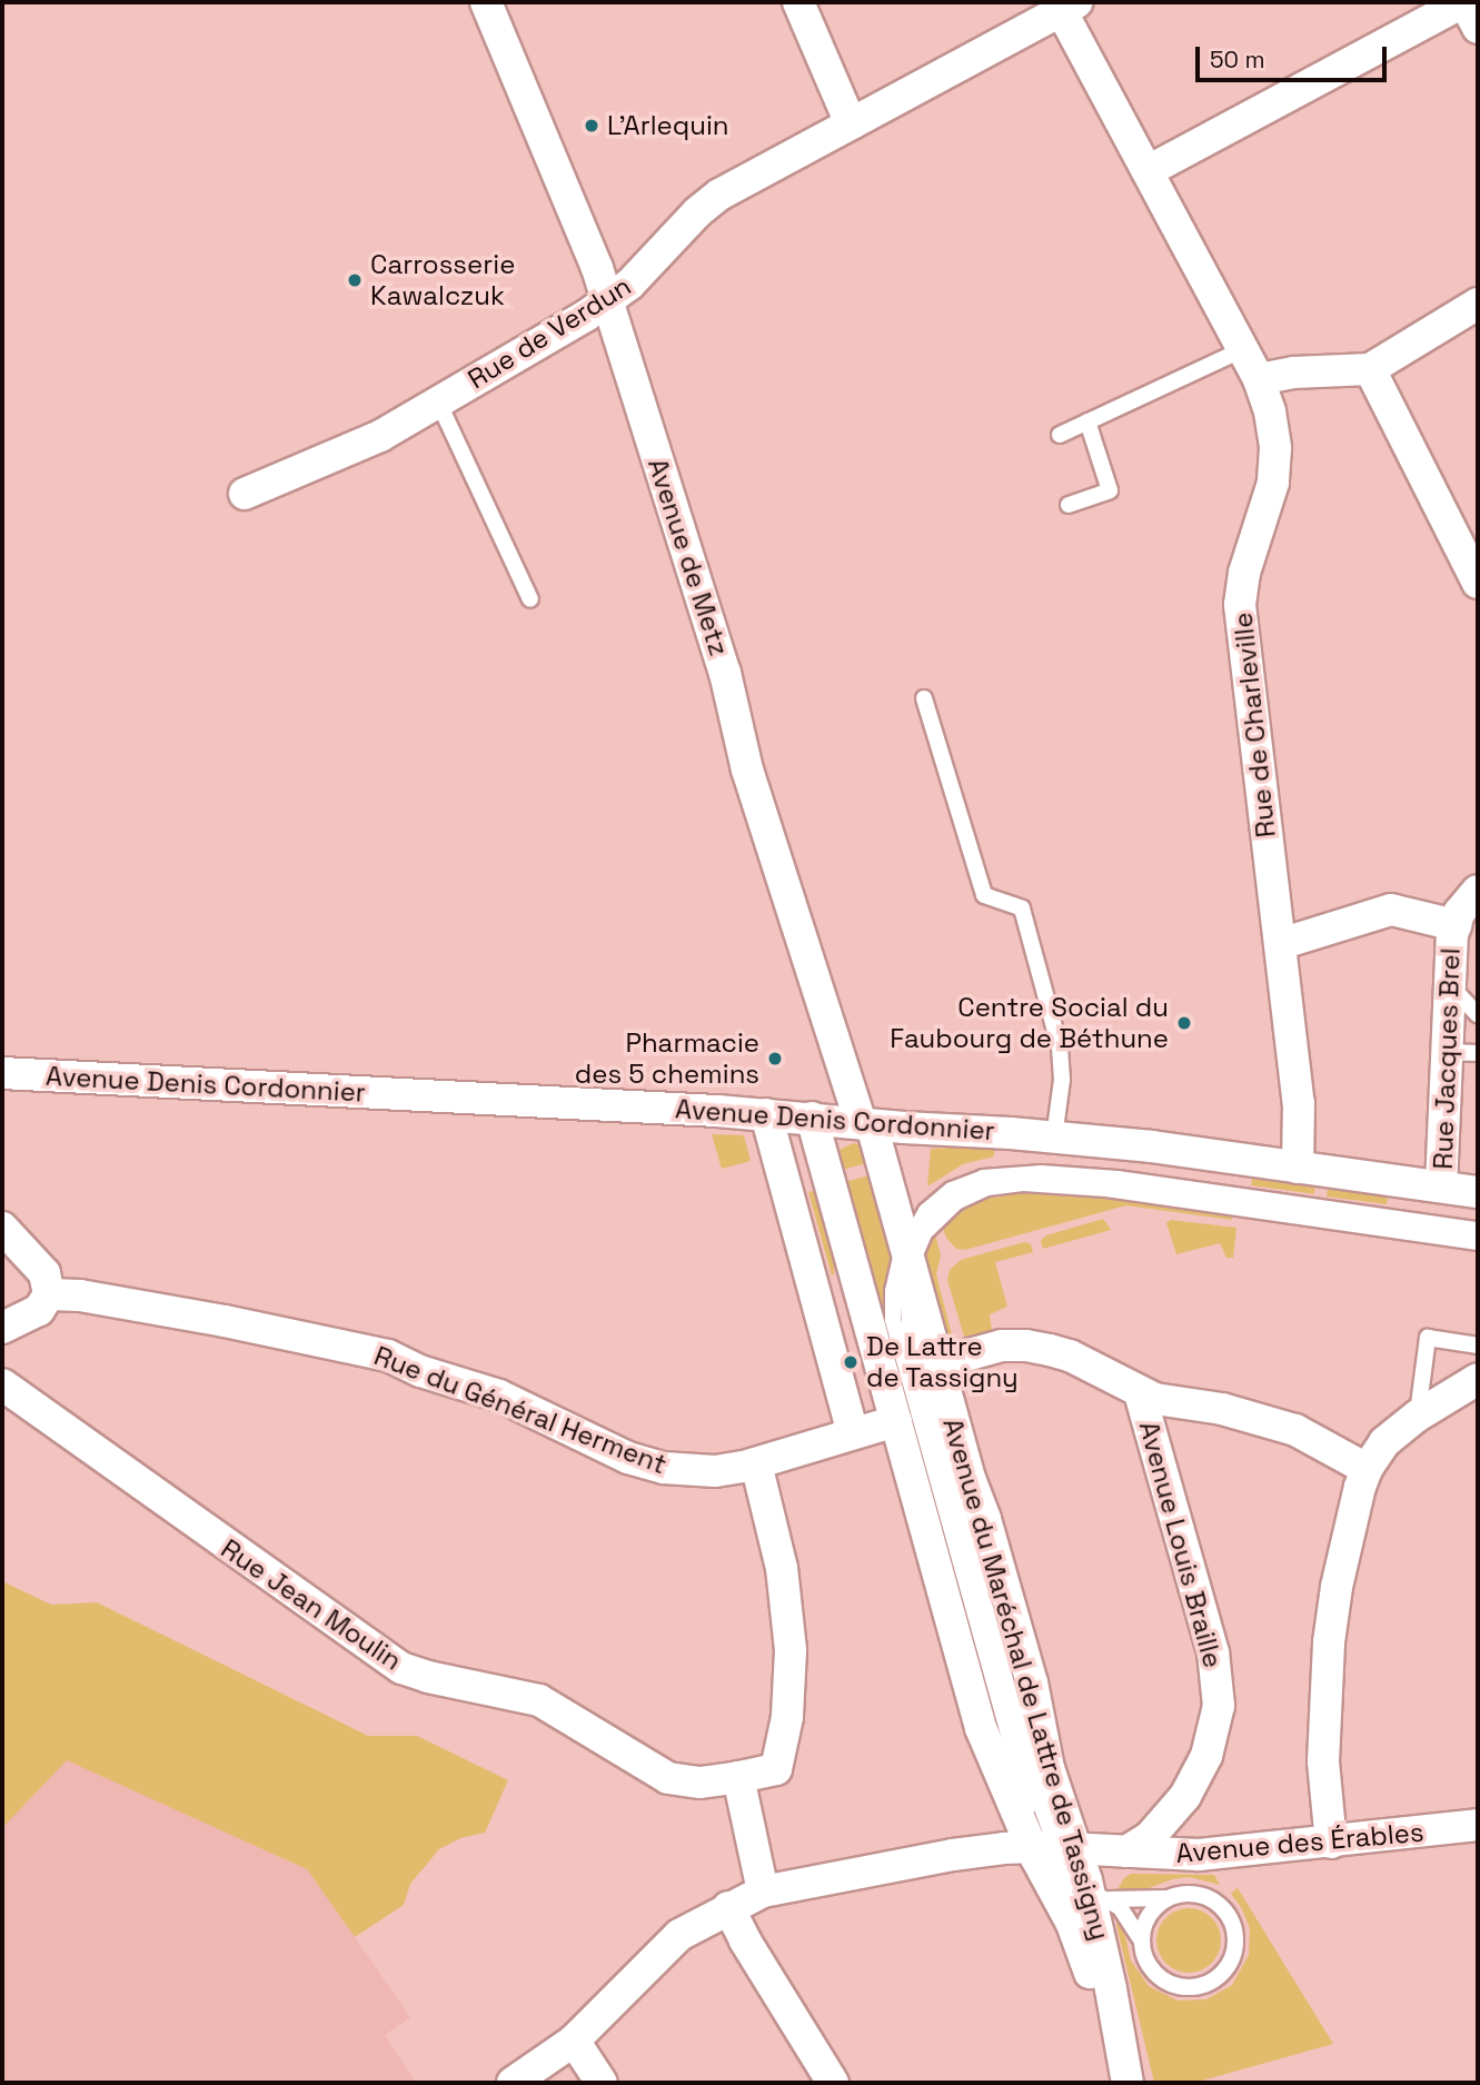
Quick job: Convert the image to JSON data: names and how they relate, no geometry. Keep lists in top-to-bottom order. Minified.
{"streets":{"street":["Rue de Verdun","Avenue de Metz","Rue de Charleville","Rue Jacques Brel","Avenue Denis Cordonnier","Rue du Général Herment","Avenue Louis Braille","Rue Jean Moulin","Avenue du Maréchal de Lattre de Tassigny","Avenue des Érables"]},"crossings":[["Rue de Verdun","Avenue de Metz"],["Rue de Verdun","Rue de Charleville"],["Avenue de Metz","Avenue Denis Cordonnier"],["Avenue de Metz","Avenue du Maréchal de Lattre de Tassigny"],["Rue de Charleville","Avenue Denis Cordonnier"],["Rue Jacques Brel","Avenue Denis Cordonnier"],["Avenue Denis Cordonnier","Avenue du Maréchal de Lattre de Tassigny"],["Rue du Général Herment","Rue Jean Moulin"],["Rue du Général Herment","Avenue du Maréchal de Lattre de Tassigny"],["Avenue Louis Braille","Avenue du Maréchal de Lattre de Tassigny"],["Avenue Louis Braille","Avenue des Érables"],["Avenue du Maréchal de Lattre de Tassigny","Avenue des Érables"]],"places":["L'Arlequin","Carrosserie Kawalczuk","Centre Social du Faubourg de Béthune","Pharmacie des 5 chemins","De Lattre de Tassigny"],"scale_bar":"50 m"}
